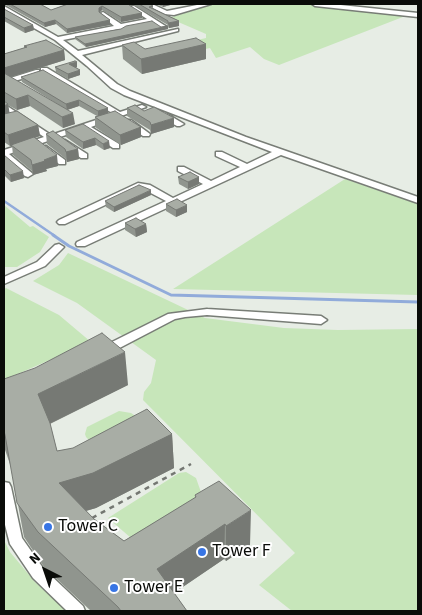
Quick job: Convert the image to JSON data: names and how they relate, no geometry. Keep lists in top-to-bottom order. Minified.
{"places":["Tower C","Tower F","Tower E"],"north":"top left"}
